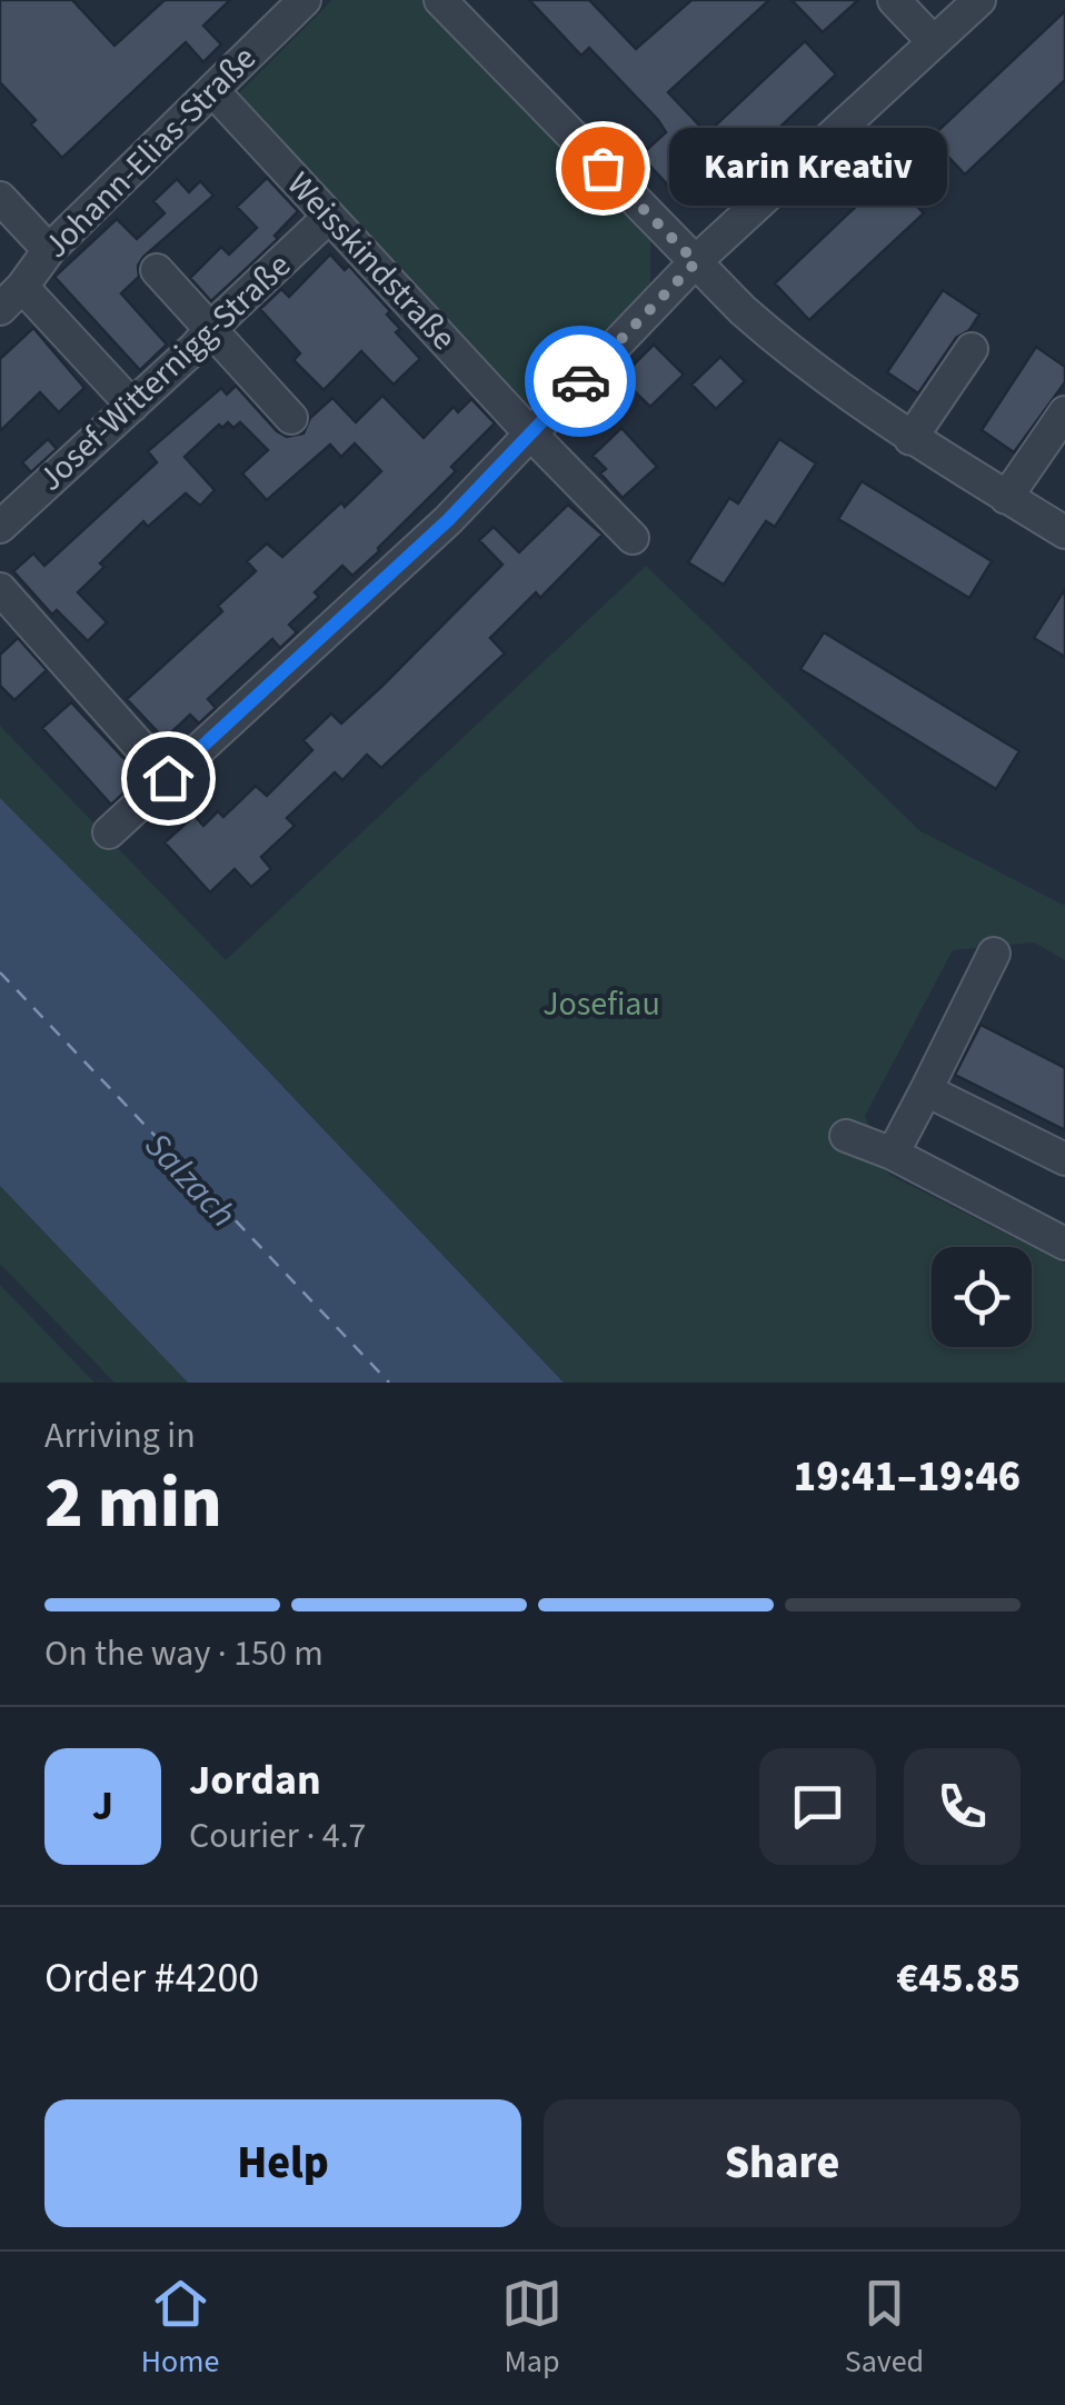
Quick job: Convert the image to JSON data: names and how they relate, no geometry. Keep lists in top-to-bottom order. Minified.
{"streets":{"street":["Johann-Elias-Straße","Weisskindstraße","Josef-Witternigg-Straße"]},"crossings":[["Johann-Elias-Straße","Weisskindstraße"],["Weisskindstraße","Josef-Witternigg-Straße"]],"water":["Salzach"],"parks":["Josefiau"],"places":["Karin Kreativ"],"page":{"bubble":"Karin Kreativ","heading":["2 min","Arriving in","19:41–19:46"],"panel":["Jordan","Courier · 4.7","Order #4200","€45.85"],"bar":"On the way · 150 m","round":"J","buttons":["Help","Share"],"tabs":["Home","Map","Saved"]}}
